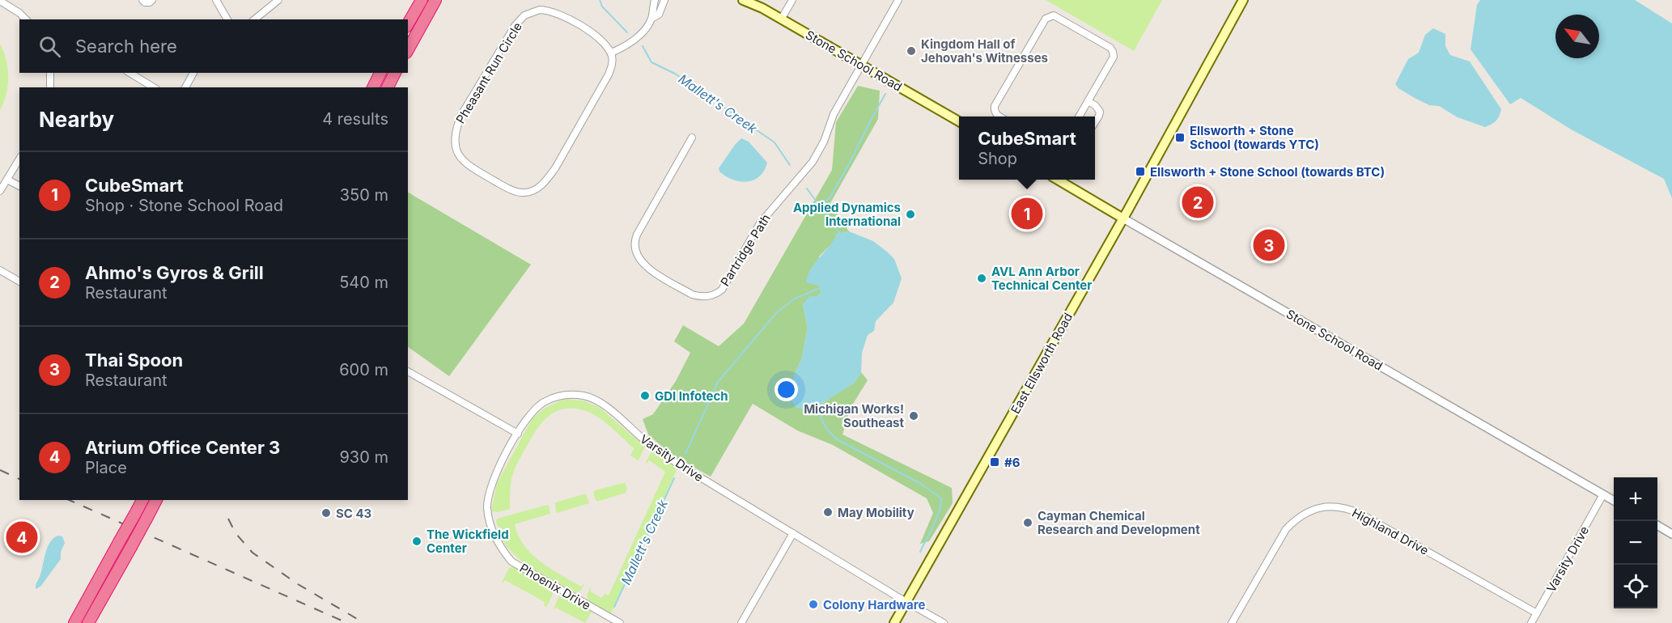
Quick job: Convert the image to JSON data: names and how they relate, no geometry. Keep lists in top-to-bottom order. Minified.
{"streets":{"main road":["Stone School Road","East Ellsworth Road"],"street":["Pheasant Run Circle","Partridge Path","Varsity Drive","Highland Drive","Phoenix Drive"]},"crossings":[["Stone School Road","Partridge Path"],["Stone School Road","East Ellsworth Road"],["Stone School Road","Varsity Drive"],["East Ellsworth Road","Varsity Drive"],["Varsity Drive","Highland Drive"],["Varsity Drive","Phoenix Drive"]],"water":["Mallett's Creek"],"places":{"other":["Kingdom Hall of Jehovah's Witnesses","Applied Dynamics International","AVL Ann Arbor Technical Center","GDI Infotech","Michigan Works! Southeast","May Mobility","SC 43","Cayman Chemical Research and Development","The Wickfield Center","Colony Hardware"],"transit":["Ellsworth + Stone School (towards YTC)","Ellsworth + Stone School (towards BTC)","#6"]},"north":"top left","page":{"search":"Search here","heading":["Nearby","4 results"],"popup":["CubeSmart","Shop"],"list":[{"mark":"1","name":"CubeSmart","note":"Shop · Stone School Road","value":"350 m"},{"mark":"2","name":"Ahmo's Gyros & Grill","note":"Restaurant","value":"540 m"},{"mark":"3","name":"Thai Spoon","note":"Restaurant","value":"600 m"},{"mark":"4","name":"Atrium Office Center 3","note":"Place","value":"930 m"}],"pins":["2","1","3","4"],"map_buttons":["+","−"]}}
